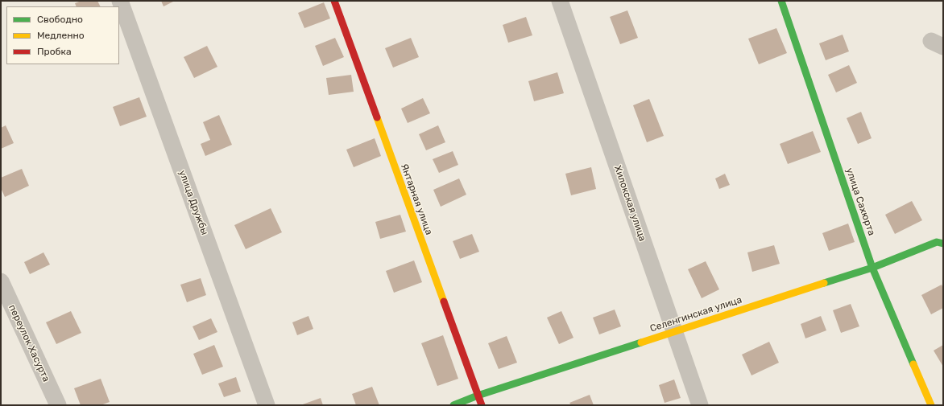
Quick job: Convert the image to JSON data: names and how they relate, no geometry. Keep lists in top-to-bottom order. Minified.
{"streets":{"street":["Янтарная улица","улица Сахюрта","улица Дружбы","Хилокская улица","Селенгинская улица","переулок Хасурта"]},"crossings":[["Янтарная улица","Селенгинская улица"],["улица Сахюрта","Селенгинская улица"],["Хилокская улица","Селенгинская улица"]],"legend":["Свободно","Медленно","Пробка"]}
